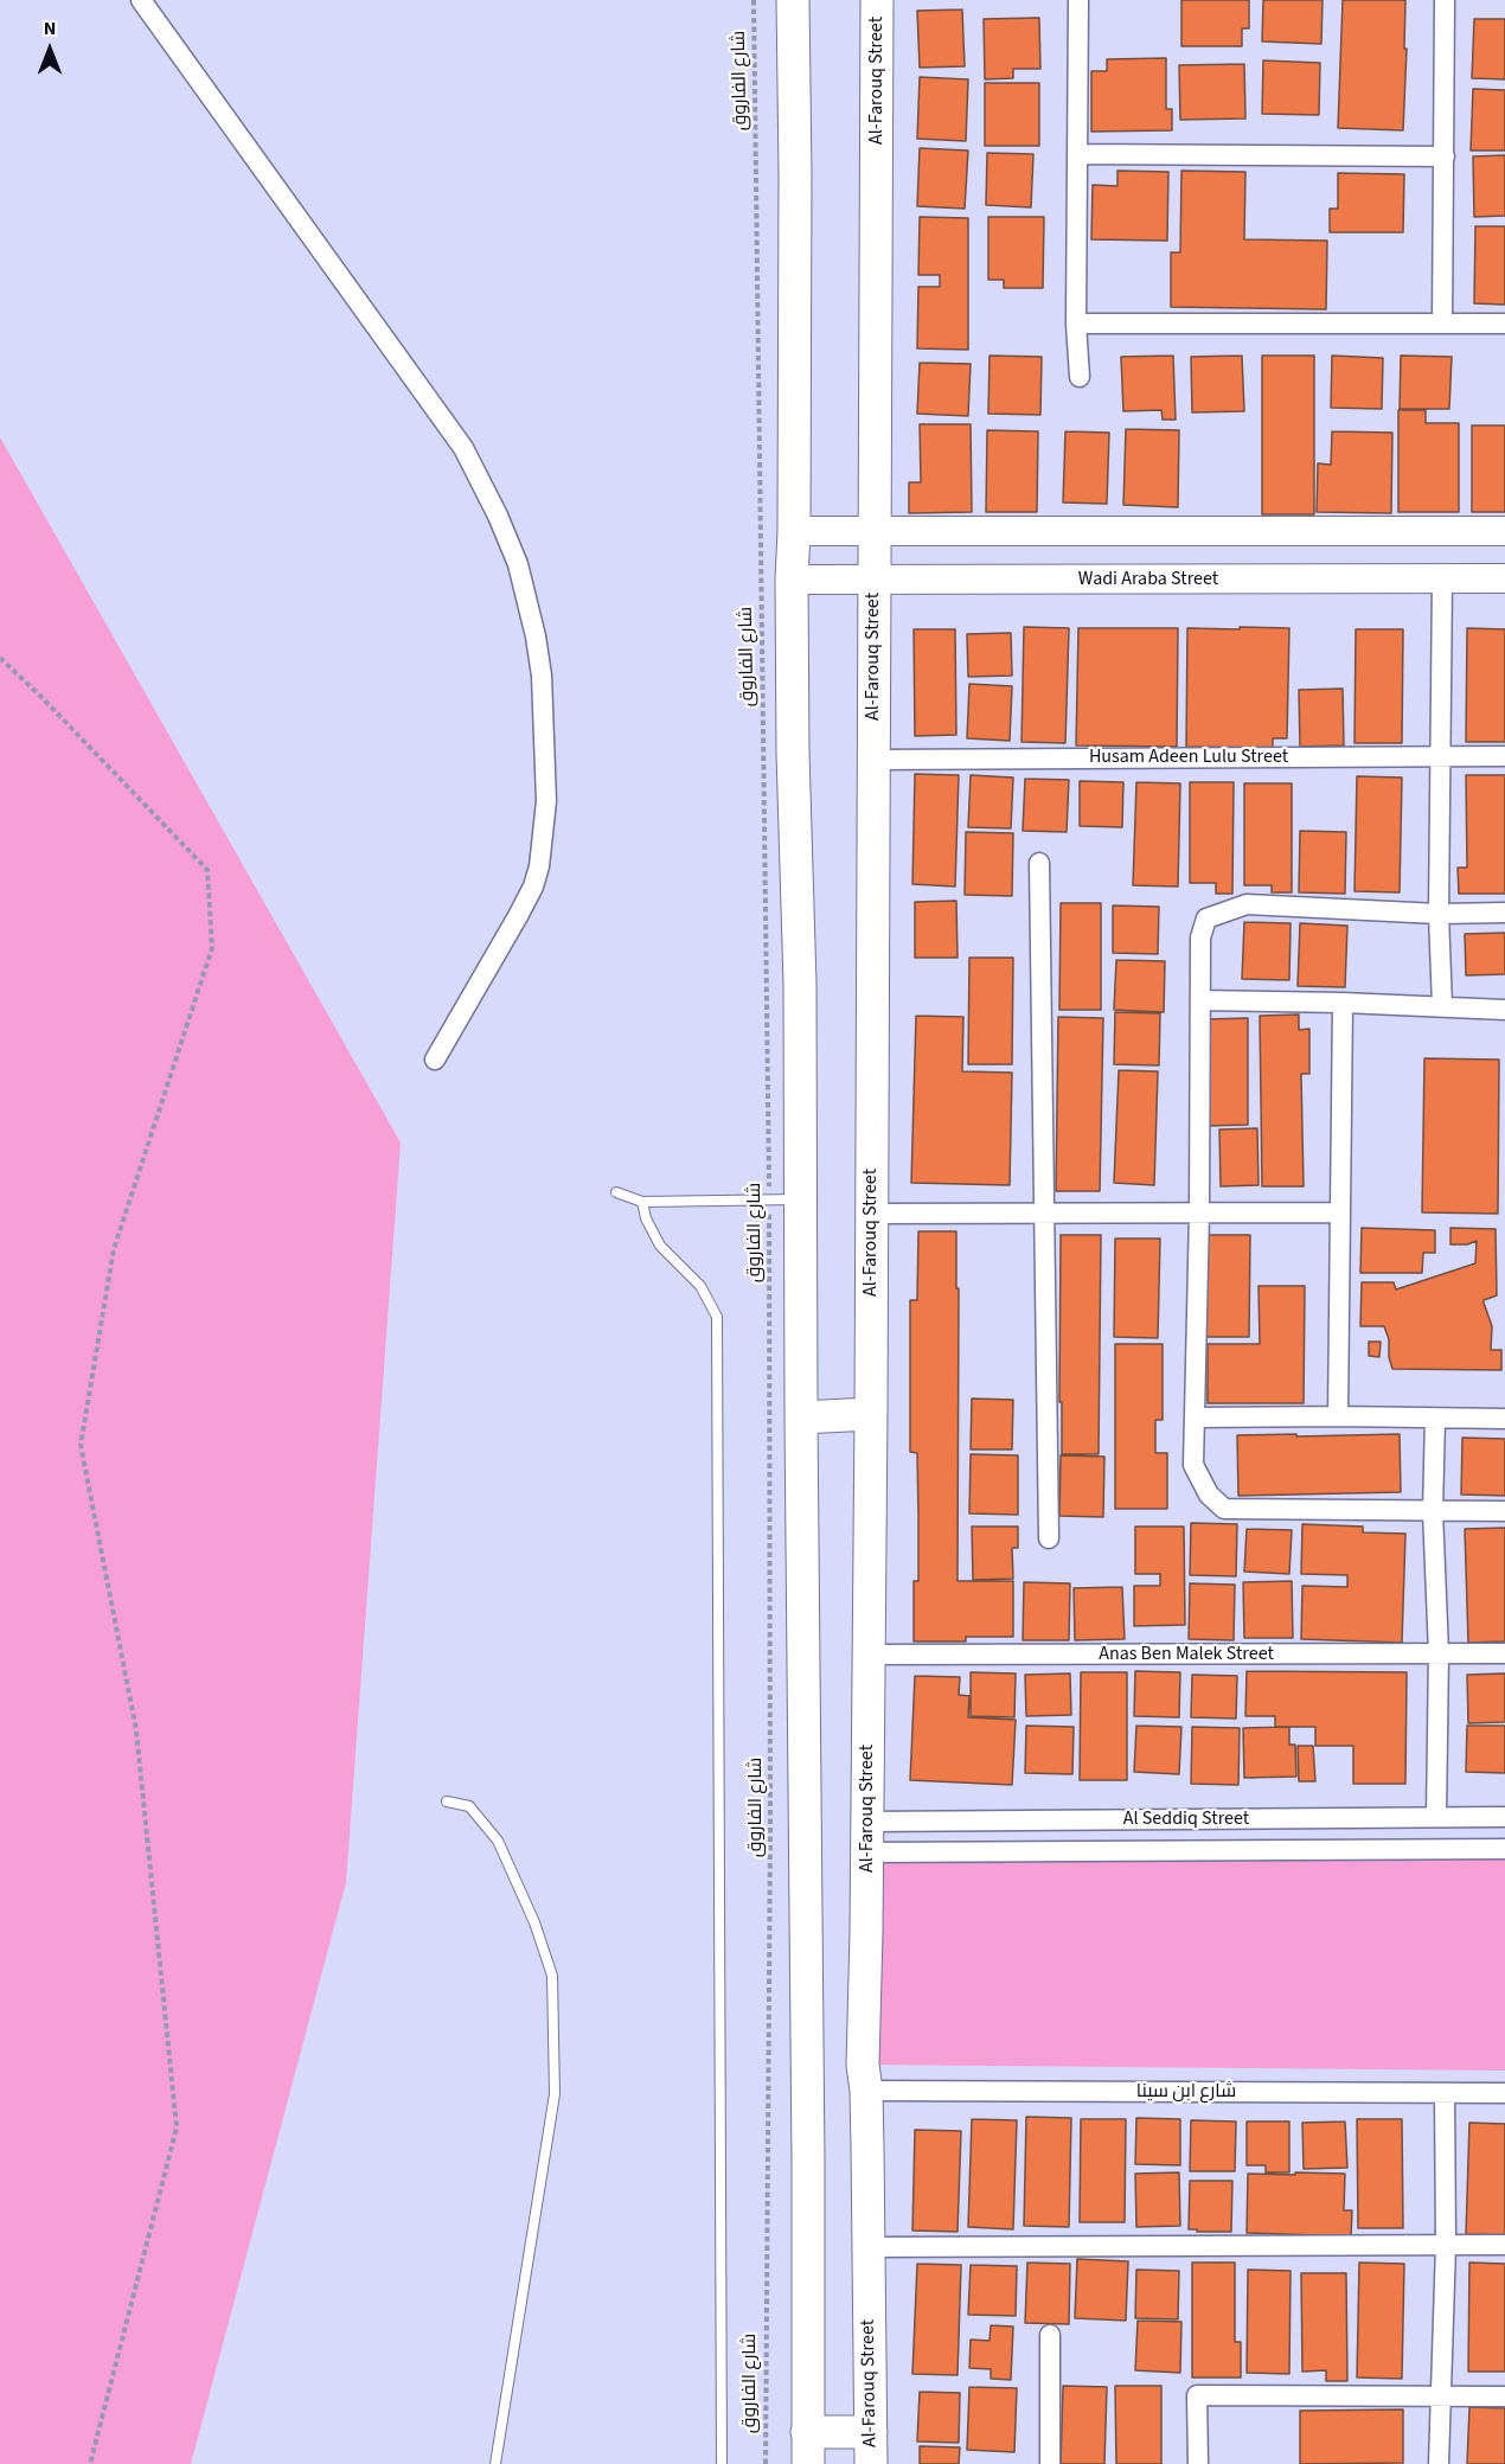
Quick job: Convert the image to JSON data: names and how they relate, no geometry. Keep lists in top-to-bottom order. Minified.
{"streets":{"main road":["Al-Farouq Street","Wadi Araba Street"],"street":["Husam Adeen Lulu Street","Anas Ben Malek Street","Al Seddiq Street","شارع ابن سينا"],"path":["شارع الفاروق"]},"crossings":[["Al-Farouq Street","Wadi Araba Street"],["Al-Farouq Street","Husam Adeen Lulu Street"],["Al-Farouq Street","Anas Ben Malek Street"],["Al-Farouq Street","Al Seddiq Street"],["Al-Farouq Street","شارع ابن سينا"]],"north":"top"}
